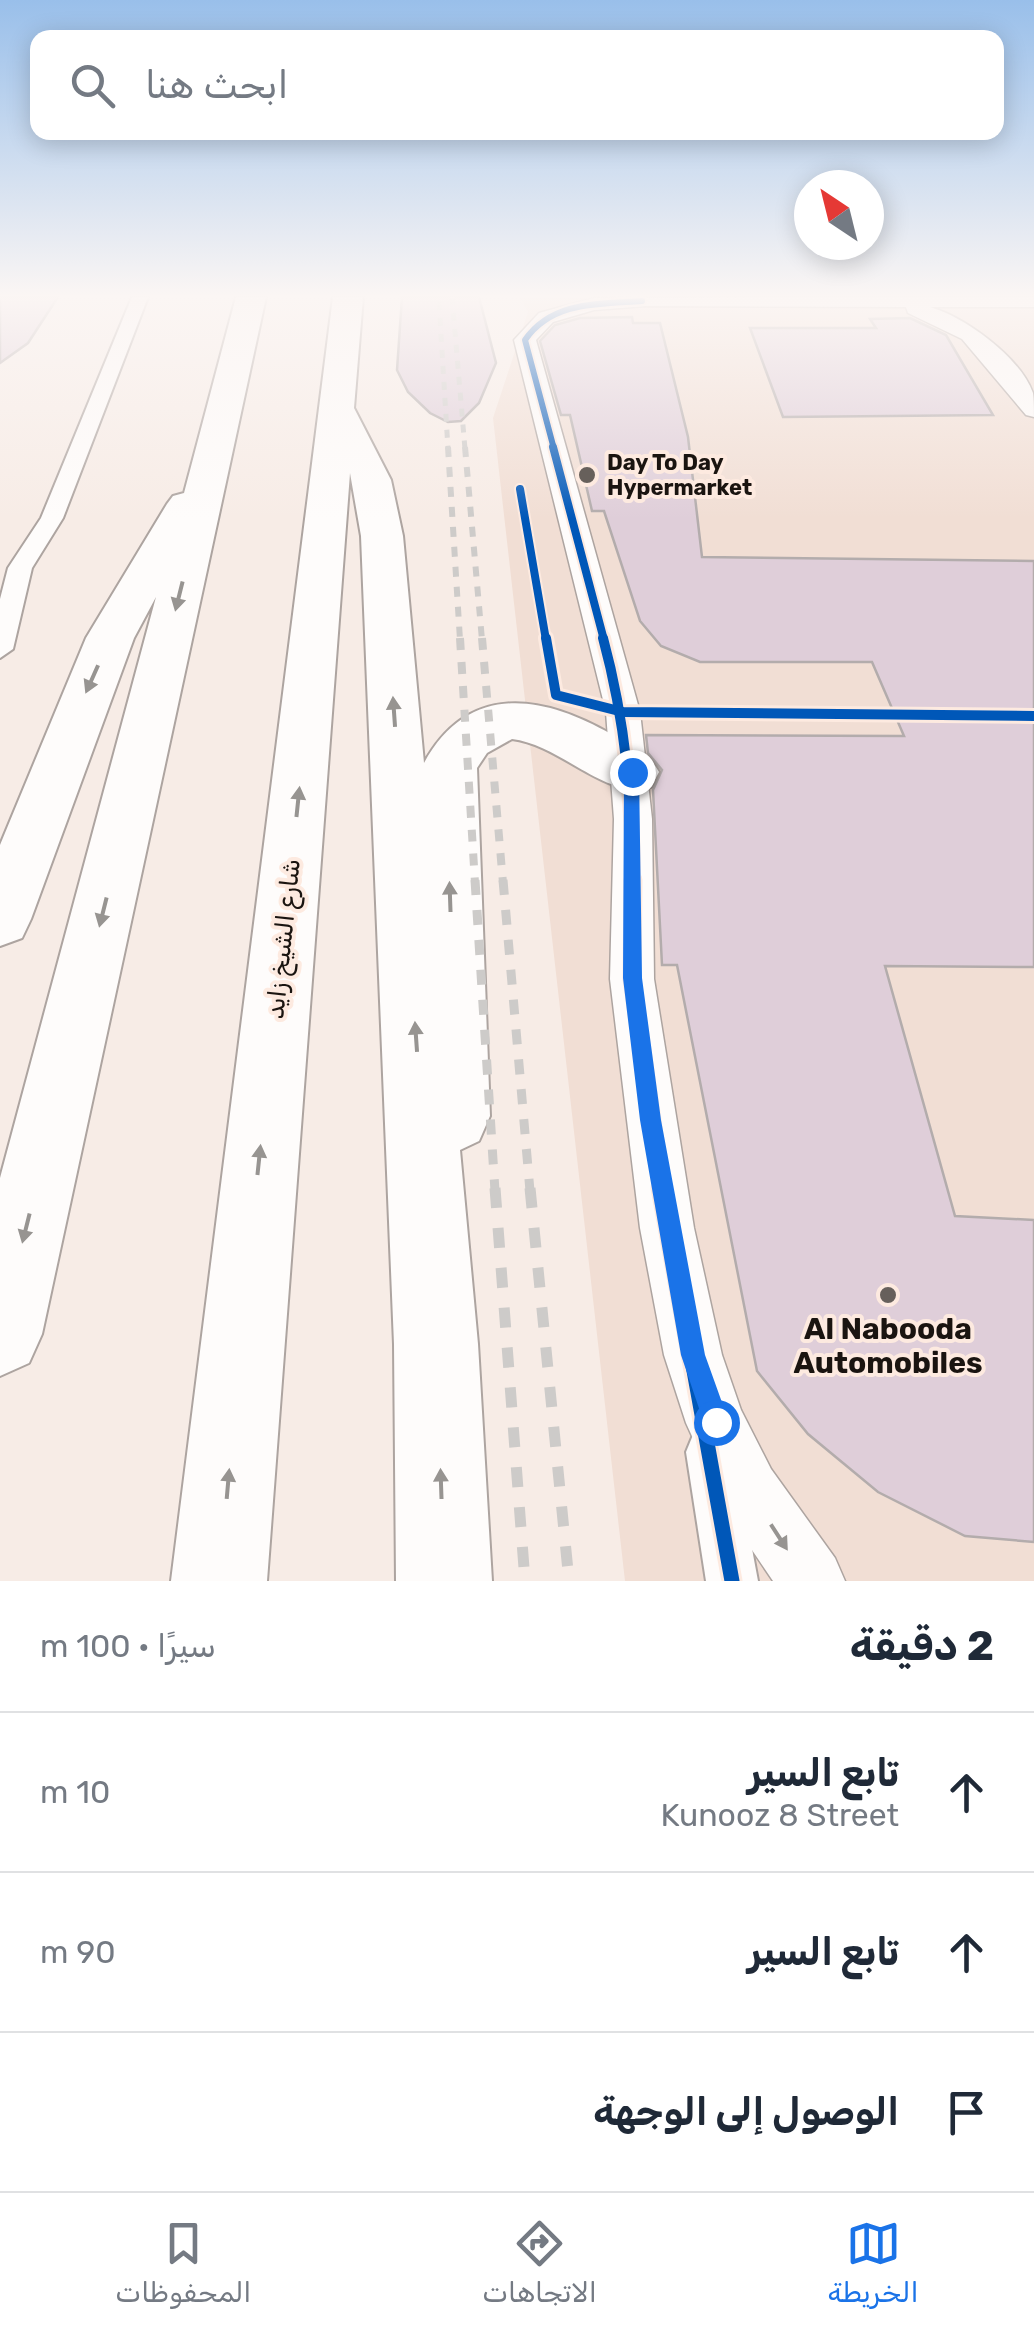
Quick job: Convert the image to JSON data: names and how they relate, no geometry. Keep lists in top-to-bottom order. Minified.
{"streets":{"highway":["شارع الشيخ زايد"]},"places":["Day To Day Hypermarket","Al Nabooda Automobiles"],"north":"top left","page":{"search":"ابحث هنا","heading":["2 دقيقة","سيرًا · 100 m"],"list":[["تابع السير","Kunooz 8 Street","10 m"],["تابع السير","90 m"],"الوصول إلى الوجهة"],"nav":["الخريطة","الاتجاهات","المحفوظات"]}}
